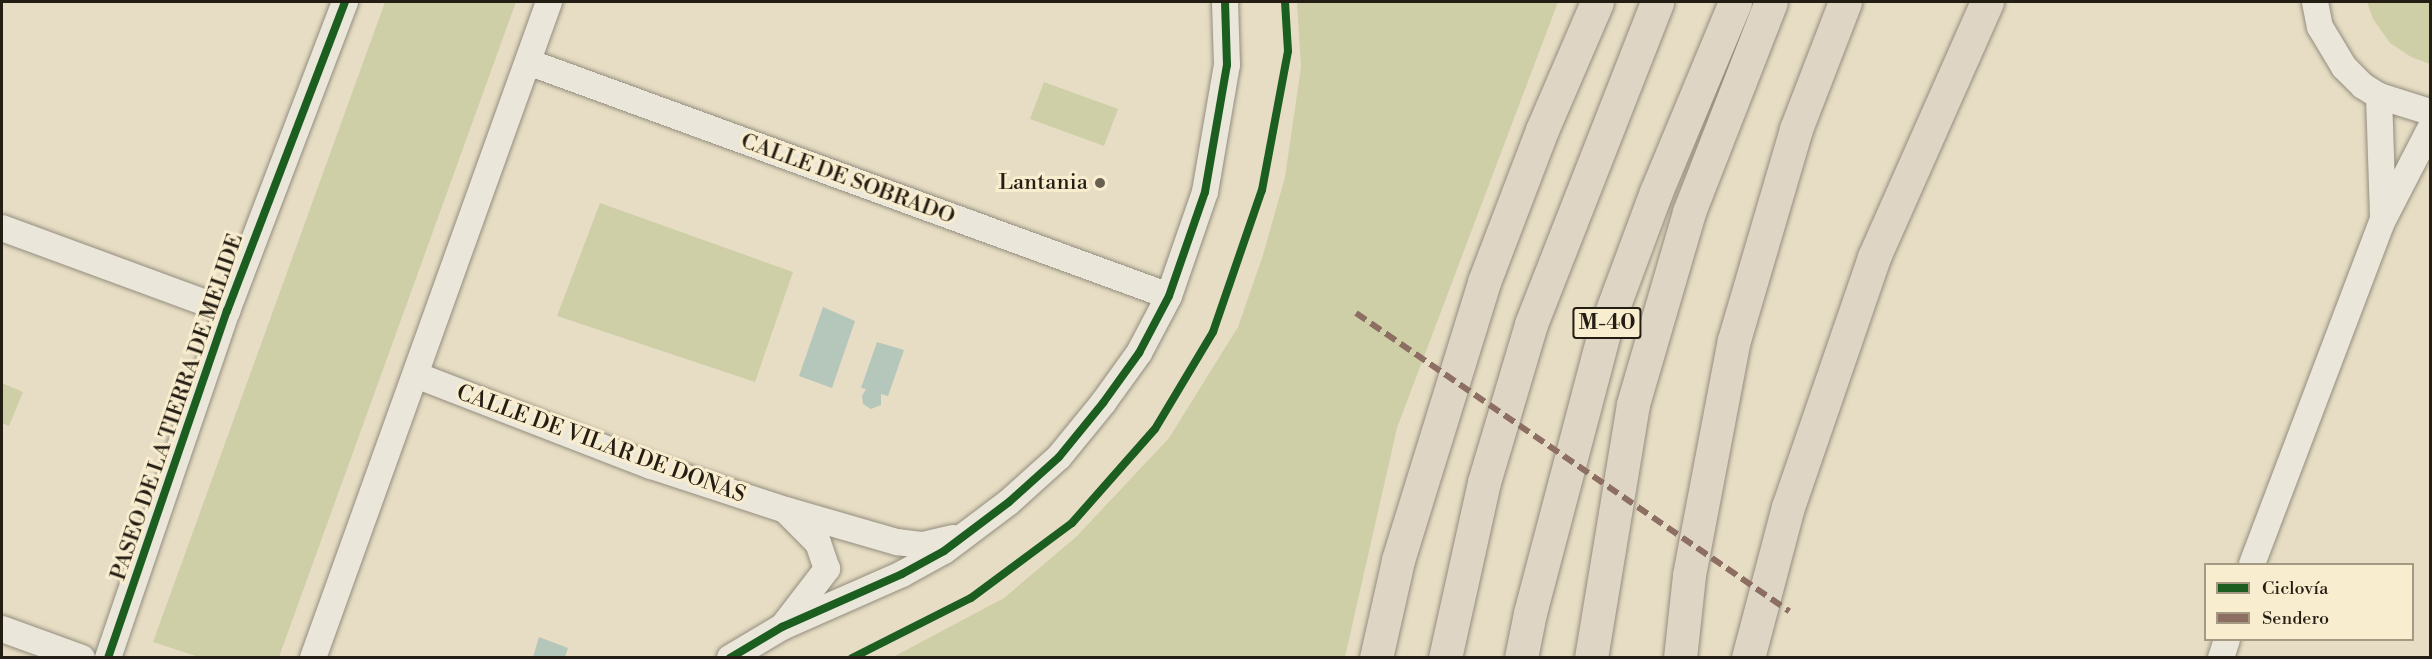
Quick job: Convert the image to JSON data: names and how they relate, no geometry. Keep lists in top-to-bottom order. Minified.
{"streets":{"highway":["M-40"],"street":["CALLE DE SOBRADO","PASEO DE LA TIERRA DE MELIDE","CALLE DE VILAR DE DONAS"]},"places":["Lantania"],"legend":["Ciclovía","Sendero"]}
